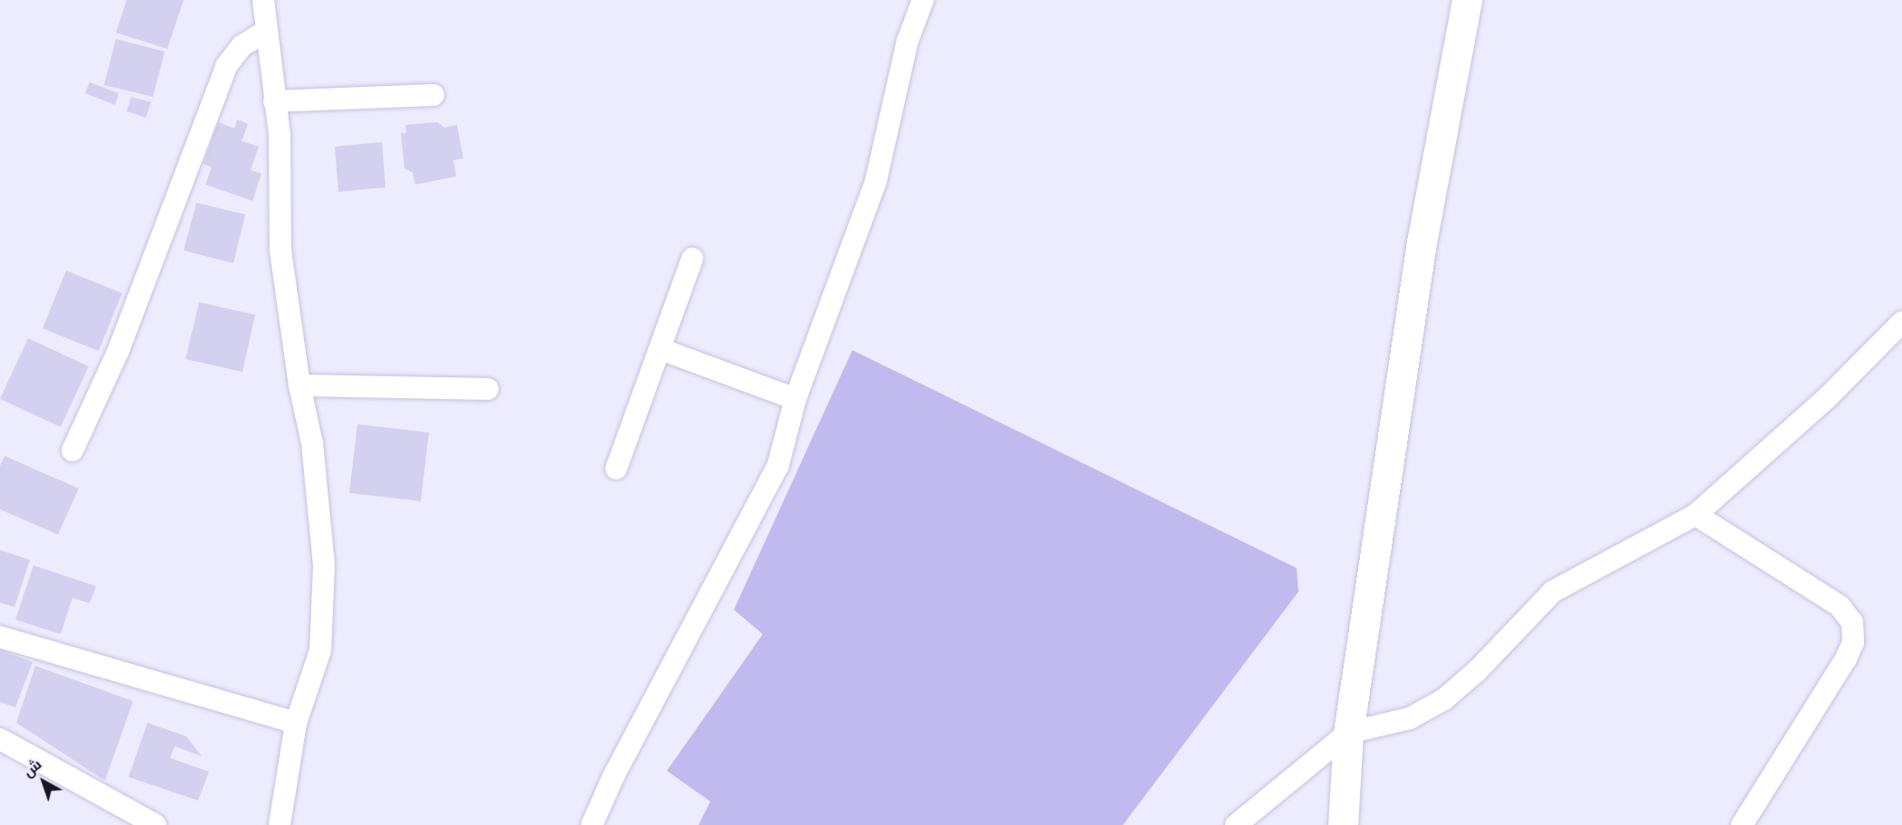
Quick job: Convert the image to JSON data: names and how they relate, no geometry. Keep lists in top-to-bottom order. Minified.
{"north":"top left"}
